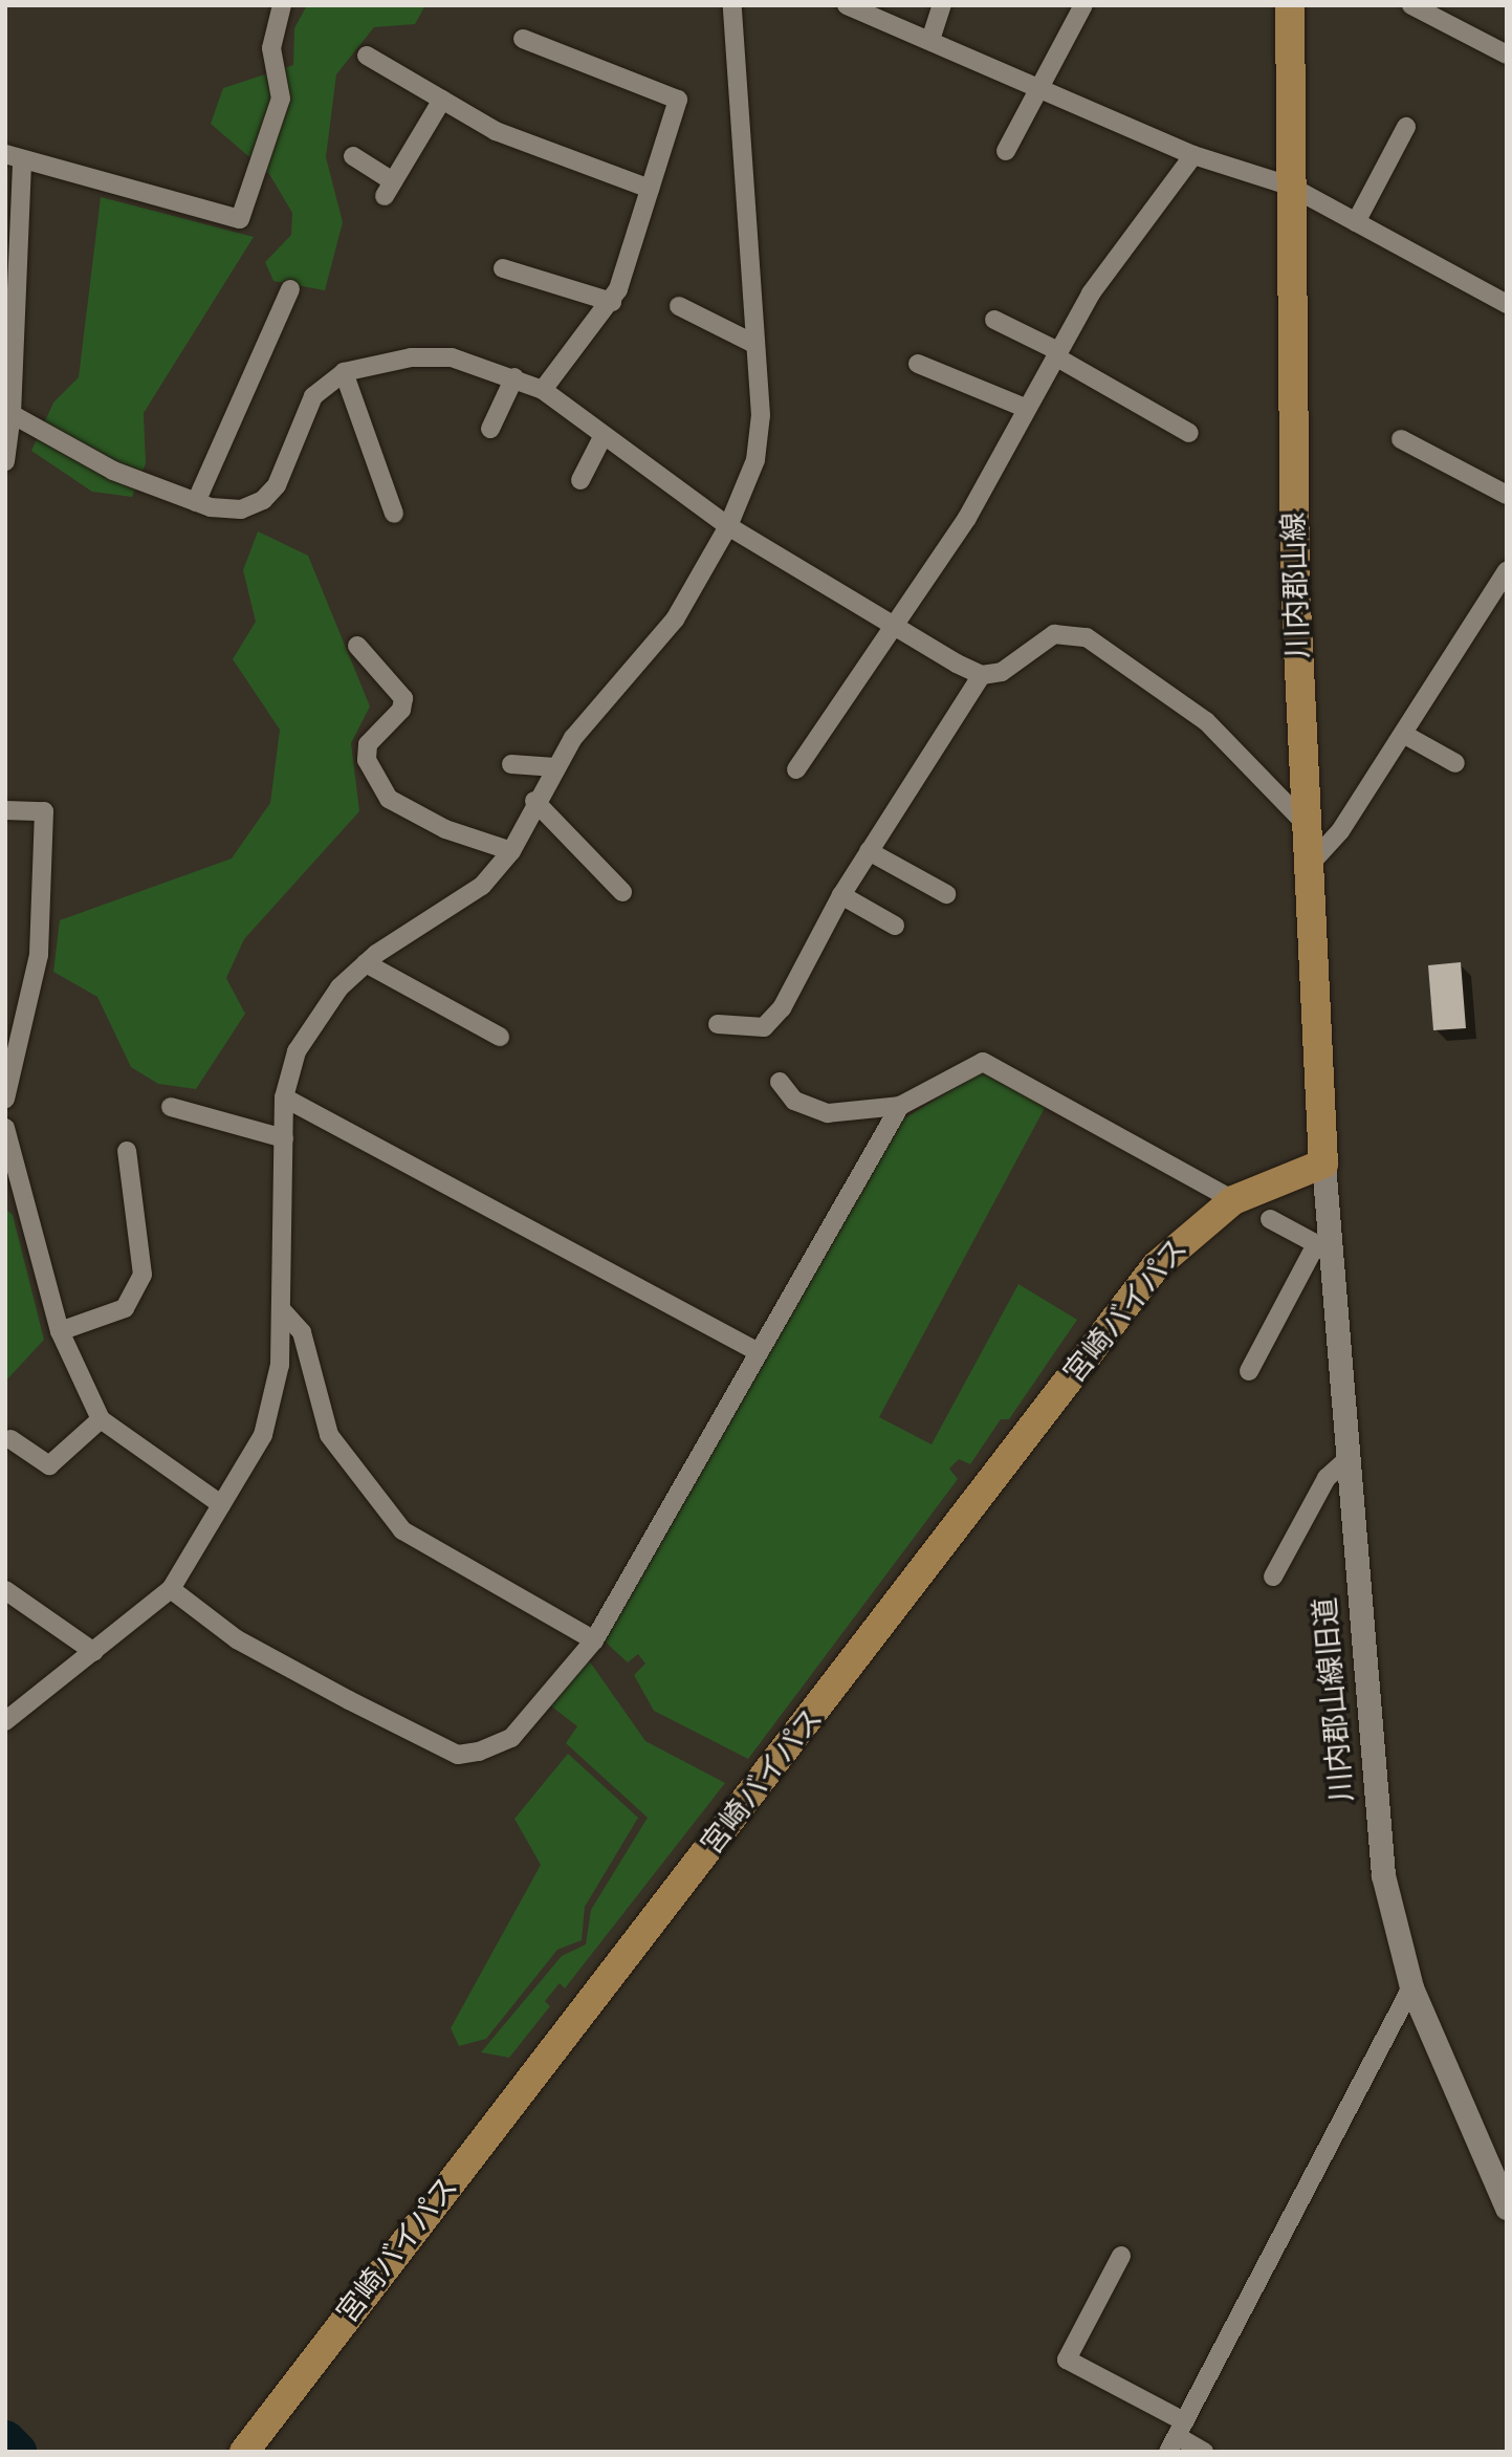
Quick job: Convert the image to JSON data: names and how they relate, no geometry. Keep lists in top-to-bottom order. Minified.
{"streets":{"main road":["川内郡山線","宮崎バイパス"],"street":["川内郡山線旧道"]},"crossings":[["川内郡山線","宮崎バイパス"],["川内郡山線","川内郡山線旧道"],["宮崎バイパス","川内郡山線旧道"]]}
